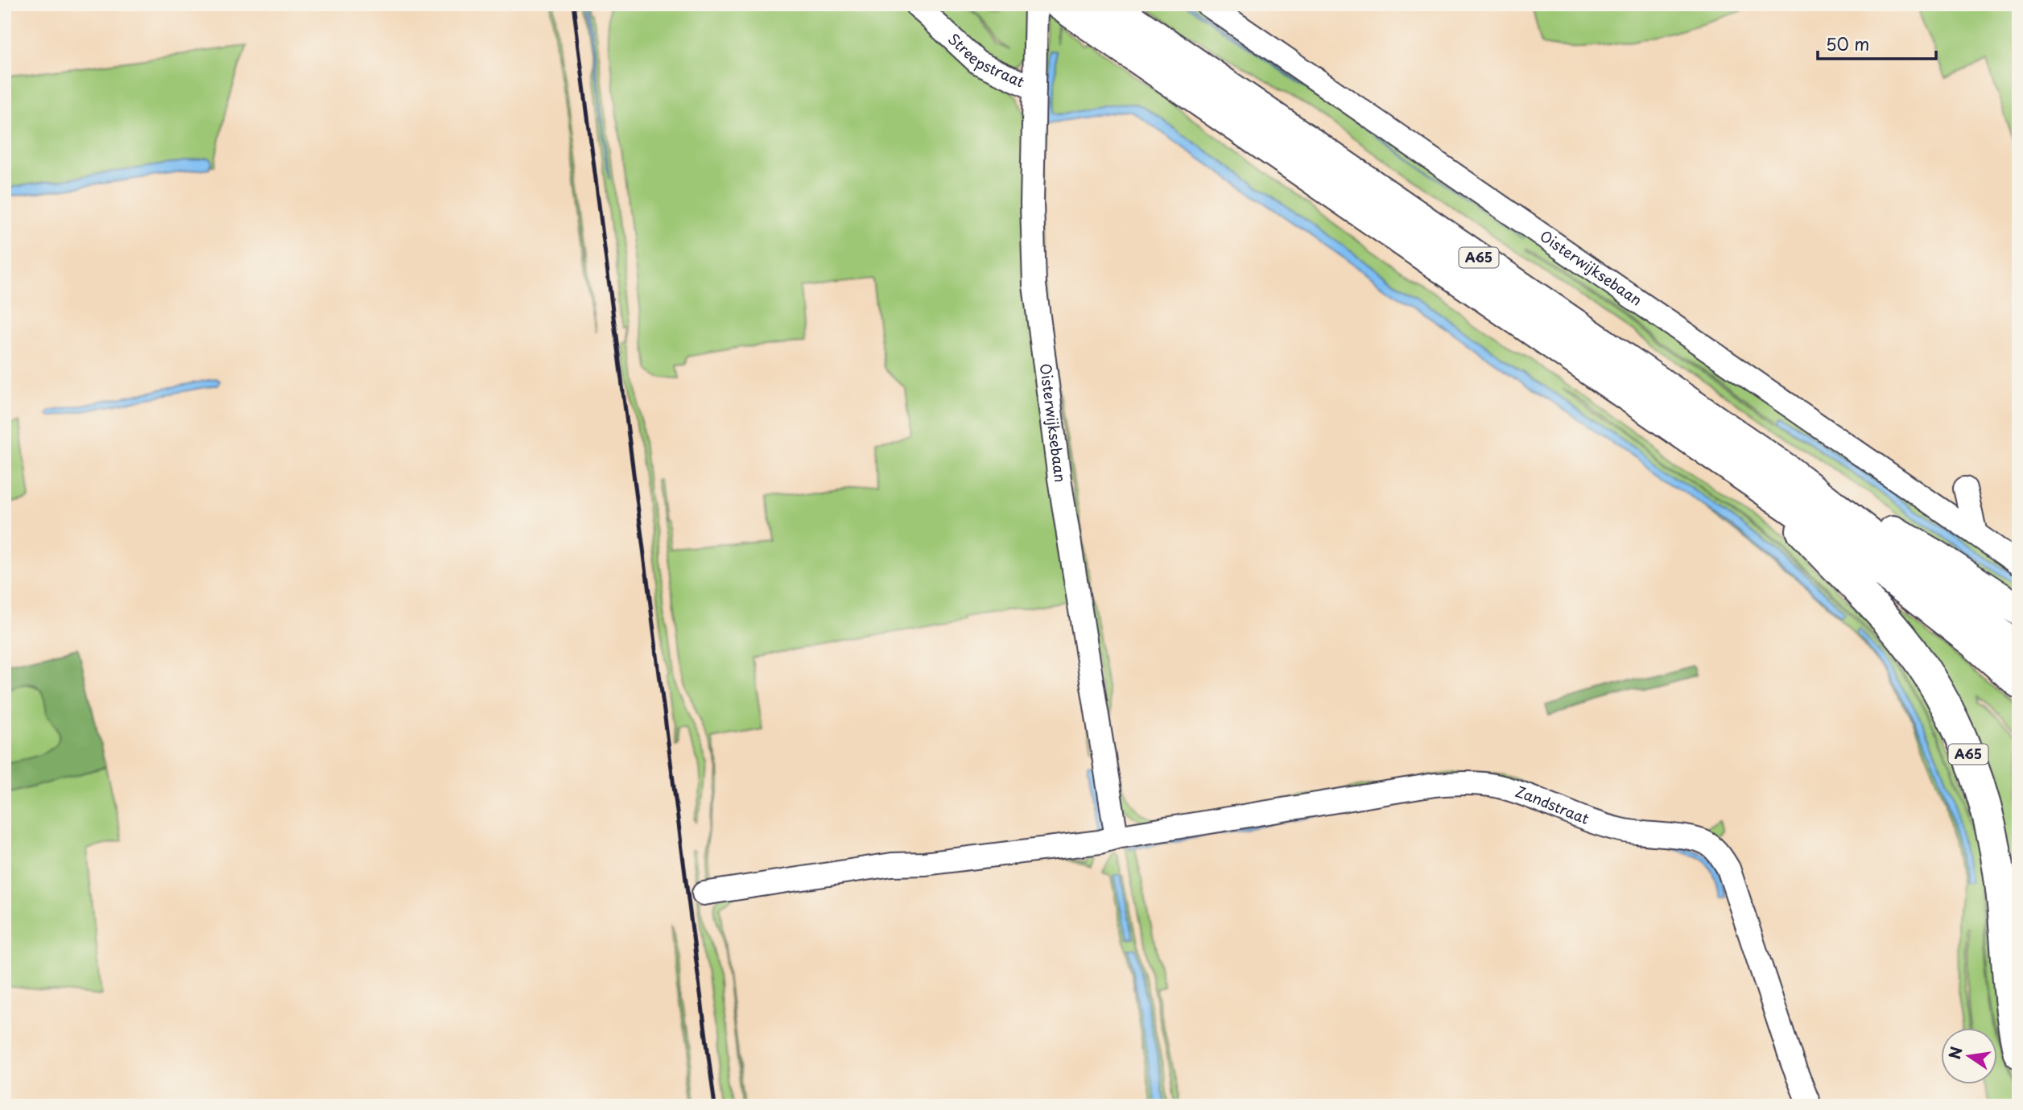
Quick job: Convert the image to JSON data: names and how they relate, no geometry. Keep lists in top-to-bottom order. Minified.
{"streets":{"highway":["A65"],"street":["Streepstraat","Oisterwijksebaan","Zandstraat"]},"crossings":[["Streepstraat","Oisterwijksebaan"],["Oisterwijksebaan","Zandstraat"]],"scale_bar":"50 m","north":"left"}
